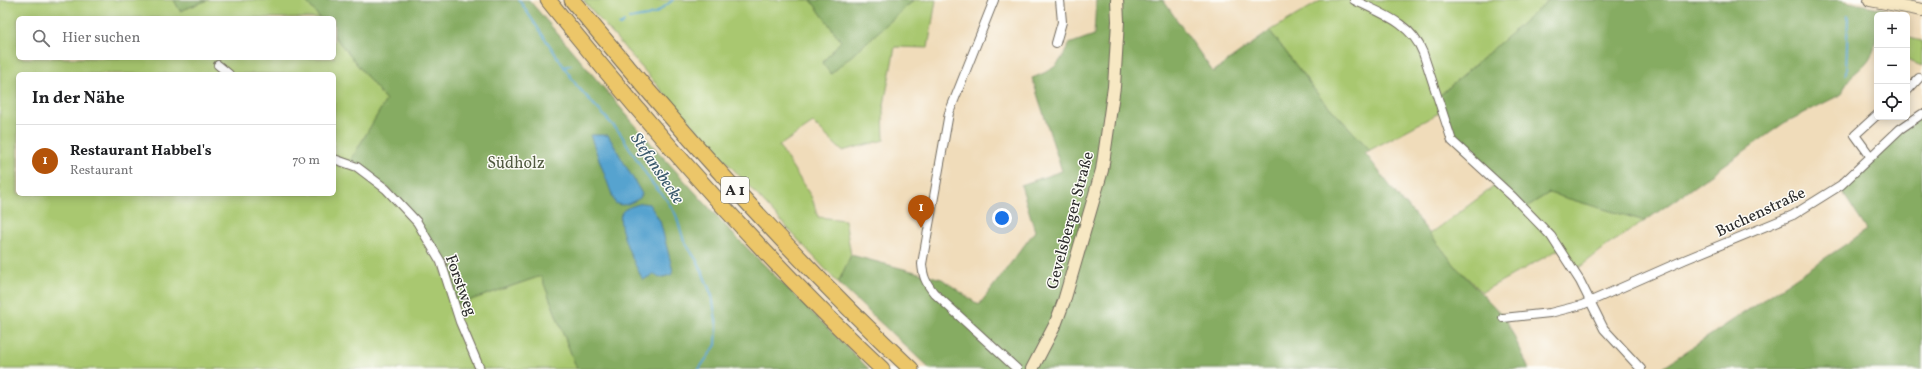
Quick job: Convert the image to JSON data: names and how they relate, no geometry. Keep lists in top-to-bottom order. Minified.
{"streets":{"highway":["A 1"],"main road":["Gevelsberger Straße"],"street":["Buchenstraße","Forstweg"]},"water":["Stefansbecke"],"parks":["Südholz"],"page":{"map_buttons":["+","−"],"search":"Hier suchen","heading":"In der Nähe","list":[{"mark":"1","name":"Restaurant Habbel's","note":"Restaurant","value":"70 m"}],"pins":"1"}}
